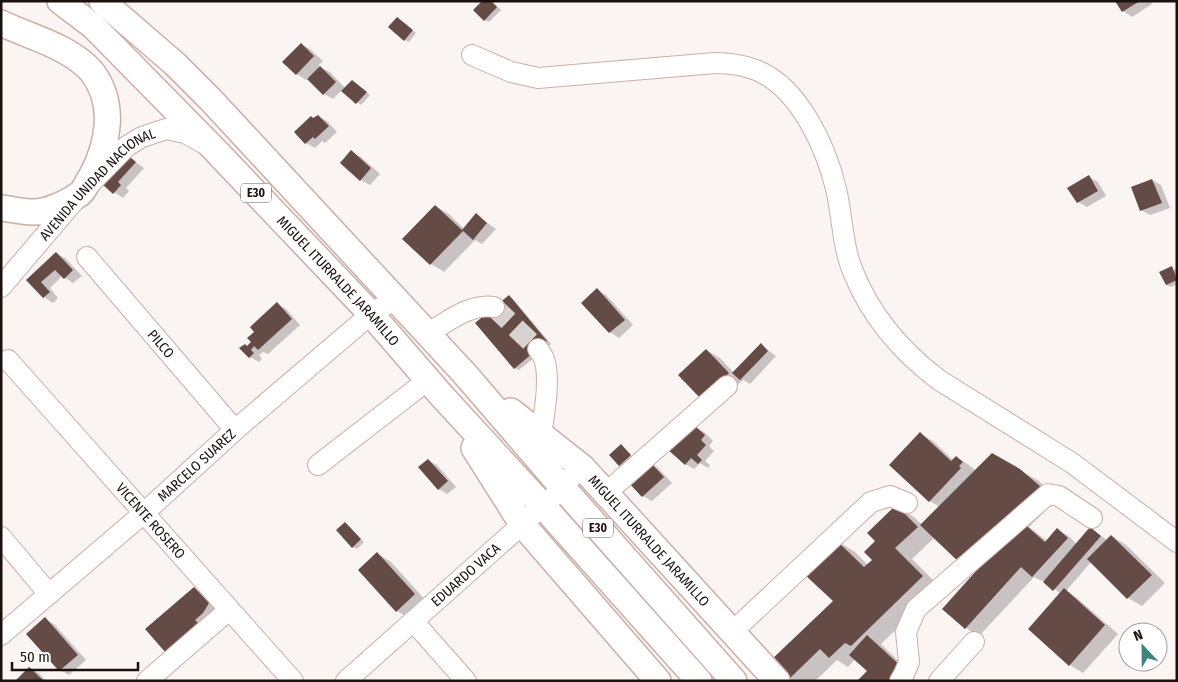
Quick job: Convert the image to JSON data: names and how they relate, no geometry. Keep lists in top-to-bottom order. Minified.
{"streets":{"main road":["E30","MIGUEL ITURRALDE JARAMILLO"],"street":["AVENIDA UNIDAD NACIONAL","PILCO","MARCELO SUAREZ","VICENTE ROSERO","EDUARDO VACA"]},"crossings":[["AVENIDA UNIDAD NACIONAL","MIGUEL ITURRALDE JARAMILLO"],["MIGUEL ITURRALDE JARAMILLO","MARCELO SUAREZ"],["MIGUEL ITURRALDE JARAMILLO","EDUARDO VACA"],["PILCO","MARCELO SUAREZ"],["MARCELO SUAREZ","VICENTE ROSERO"]],"scale_bar":"50 m","north":"top"}
